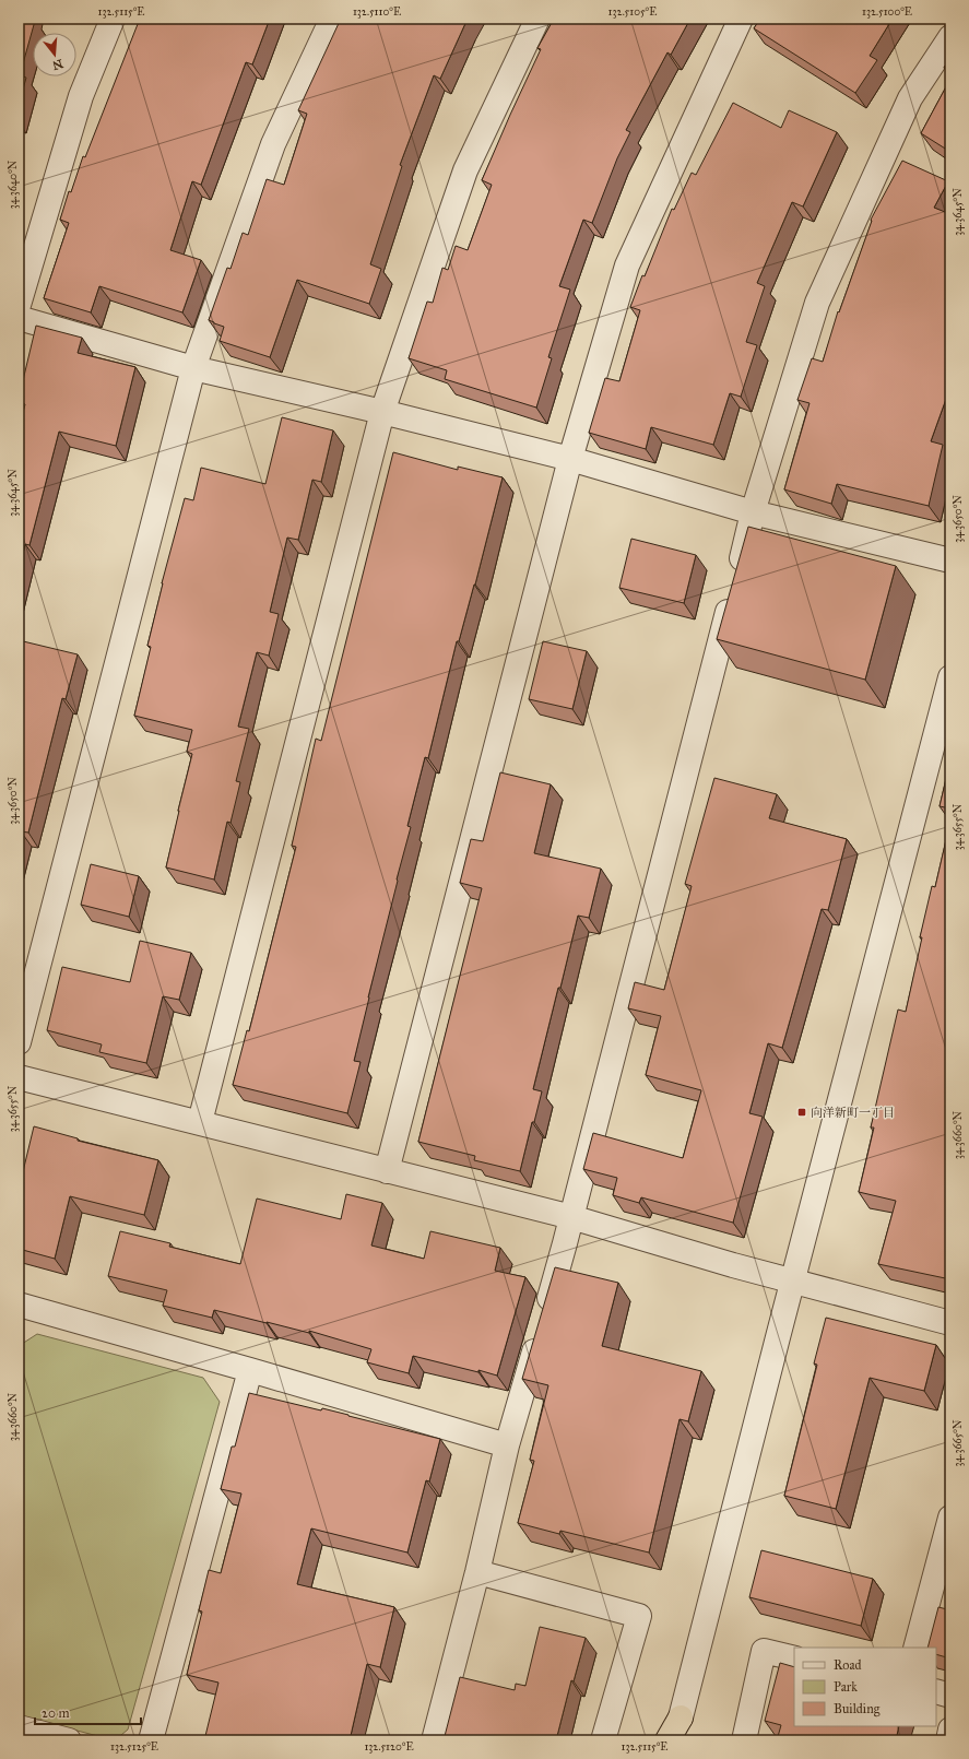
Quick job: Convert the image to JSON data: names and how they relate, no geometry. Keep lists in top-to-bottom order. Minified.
{"places":{"transit":["向洋新町一丁目"]},"legend":["Road","Park","Building"],"scale_bar":"20 m","north":"bottom","coordinates":["132.5115°E","132.5110°E","132.5105°E","132.5100°E","34.3640°N","34.3645°N","34.3650°N","34.3655°N","34.3660°N","34.3665°N","132.5125°E","132.5120°E"]}
